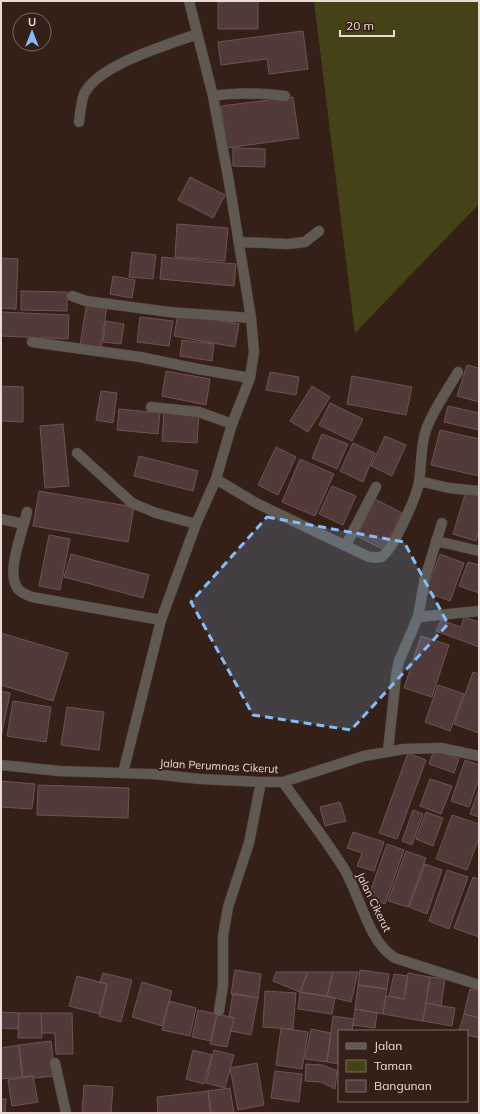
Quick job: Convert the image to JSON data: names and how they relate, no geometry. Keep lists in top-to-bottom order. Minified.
{"streets":{"street":["Jalan Perumnas Cikerut","Jalan Cikerut"]},"crossings":[["Jalan Perumnas Cikerut","Jalan Cikerut"]],"legend":["Jalan","Taman","Bangunan"],"scale_bar":"20 m","north":"top"}
